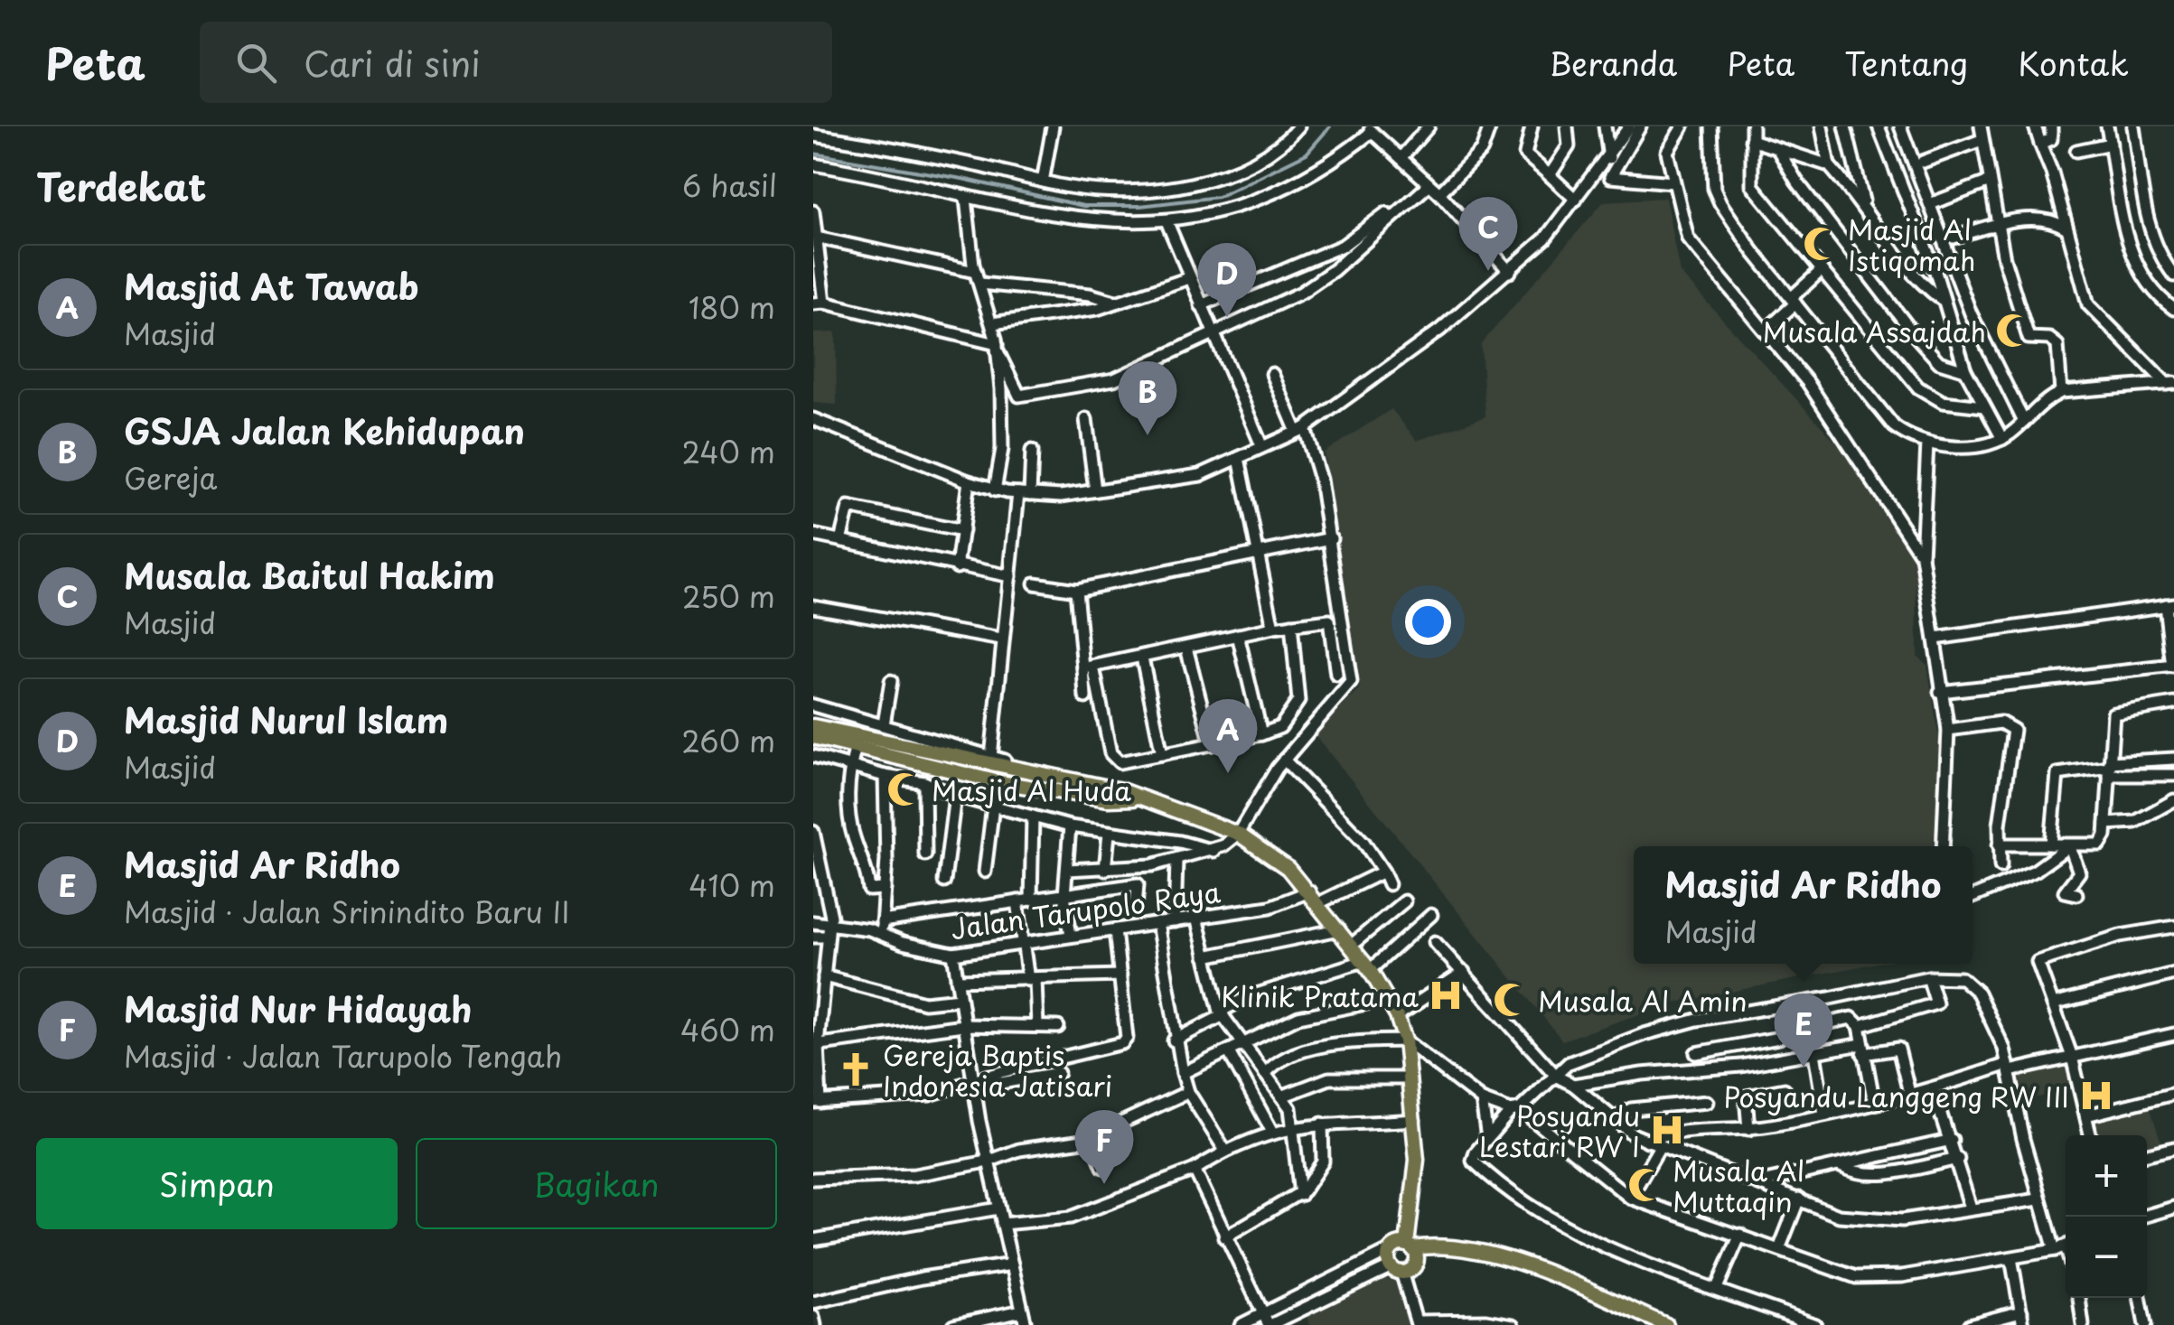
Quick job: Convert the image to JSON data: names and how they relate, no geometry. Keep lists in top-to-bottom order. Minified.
{"streets":{"street":["Jalan Tarupolo Raya"]},"places":{"mosque":["Masjid Al Istiqomah","Musala Assajdah","Masjid Al Huda","Musala Al Amin","Musala Al Muttaqin"],"hospital":["Klinik Pratama","Posyandu Langgeng RW III","Posyandu Lestari RW I"],"church":["Gereja Baptis Indonesia Jatisari"]},"page":{"header":"Peta","search":"Cari di sini","nav":["Beranda","Peta","Tentang","Kontak"],"heading":["Terdekat","6 hasil"],"pins":["C","D","B","A","E","F"],"list":[{"mark":"A","name":"Masjid At Tawab","note":"Masjid","value":"180 m"},{"mark":"B","name":"GSJA Jalan Kehidupan","note":"Gereja","value":"240 m"},{"mark":"C","name":"Musala Baitul Hakim","note":"Masjid","value":"250 m"},{"mark":"D","name":"Masjid Nurul Islam","note":"Masjid","value":"260 m"},{"mark":"E","name":"Masjid Ar Ridho","note":"Masjid · Jalan Srinindito Baru II","value":"410 m"},{"mark":"F","name":"Masjid Nur Hidayah","note":"Masjid · Jalan Tarupolo Tengah","value":"460 m"}],"popup":["Masjid Ar Ridho","Masjid"],"buttons":["Simpan","Bagikan"],"map_buttons":["+","−"]}}
